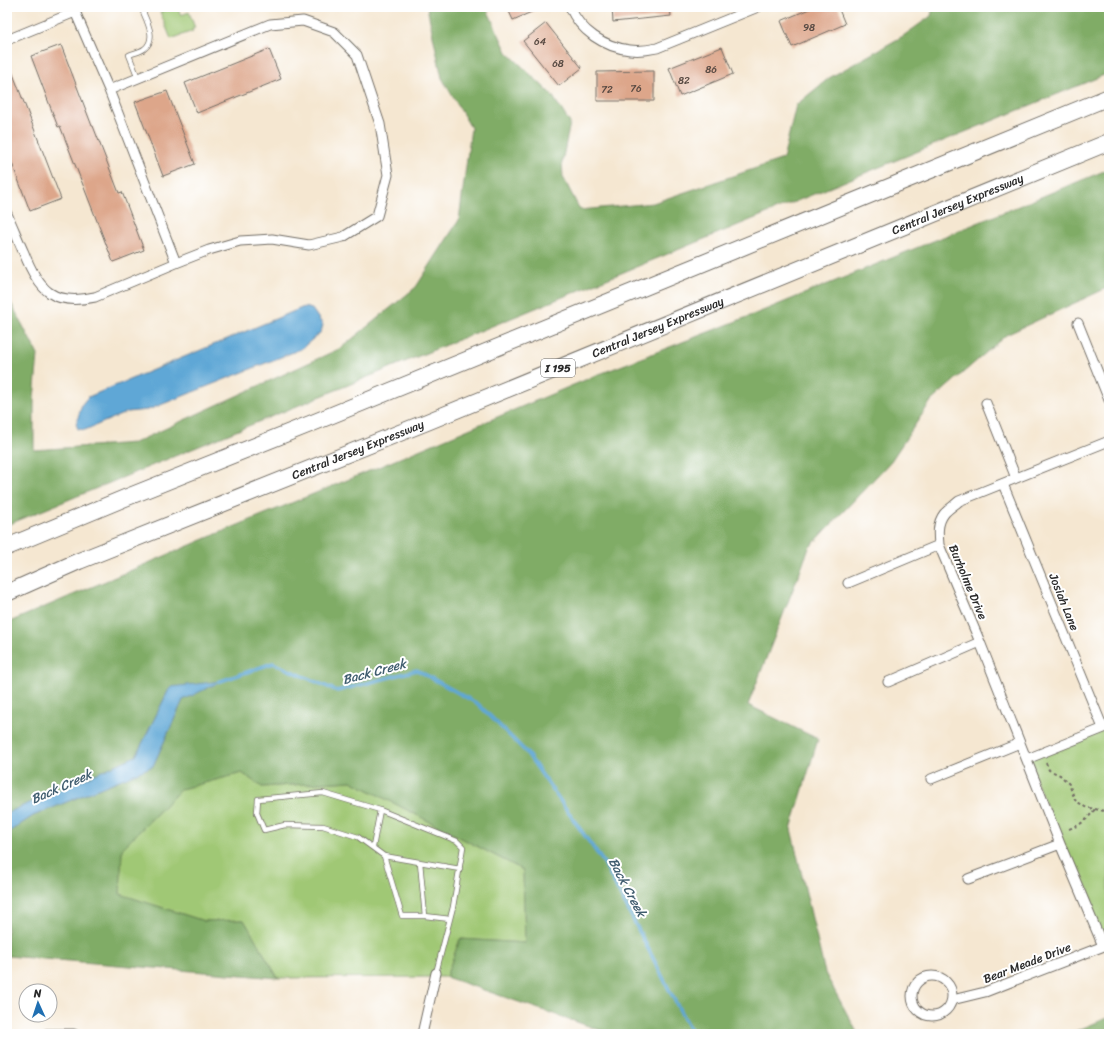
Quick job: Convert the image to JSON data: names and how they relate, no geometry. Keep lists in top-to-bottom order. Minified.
{"streets":{"highway":["Central Jersey Expressway","I 195"],"street":["Burholme Drive","Josiah Lane","Bear Meade Drive"]},"crossings":[["Burholme Drive","Josiah Lane"],["Burholme Drive","Bear Meade Drive"]],"water":["Back Creek"],"house_numbers":["98","64","68","86","82","76","72"],"north":"top"}
